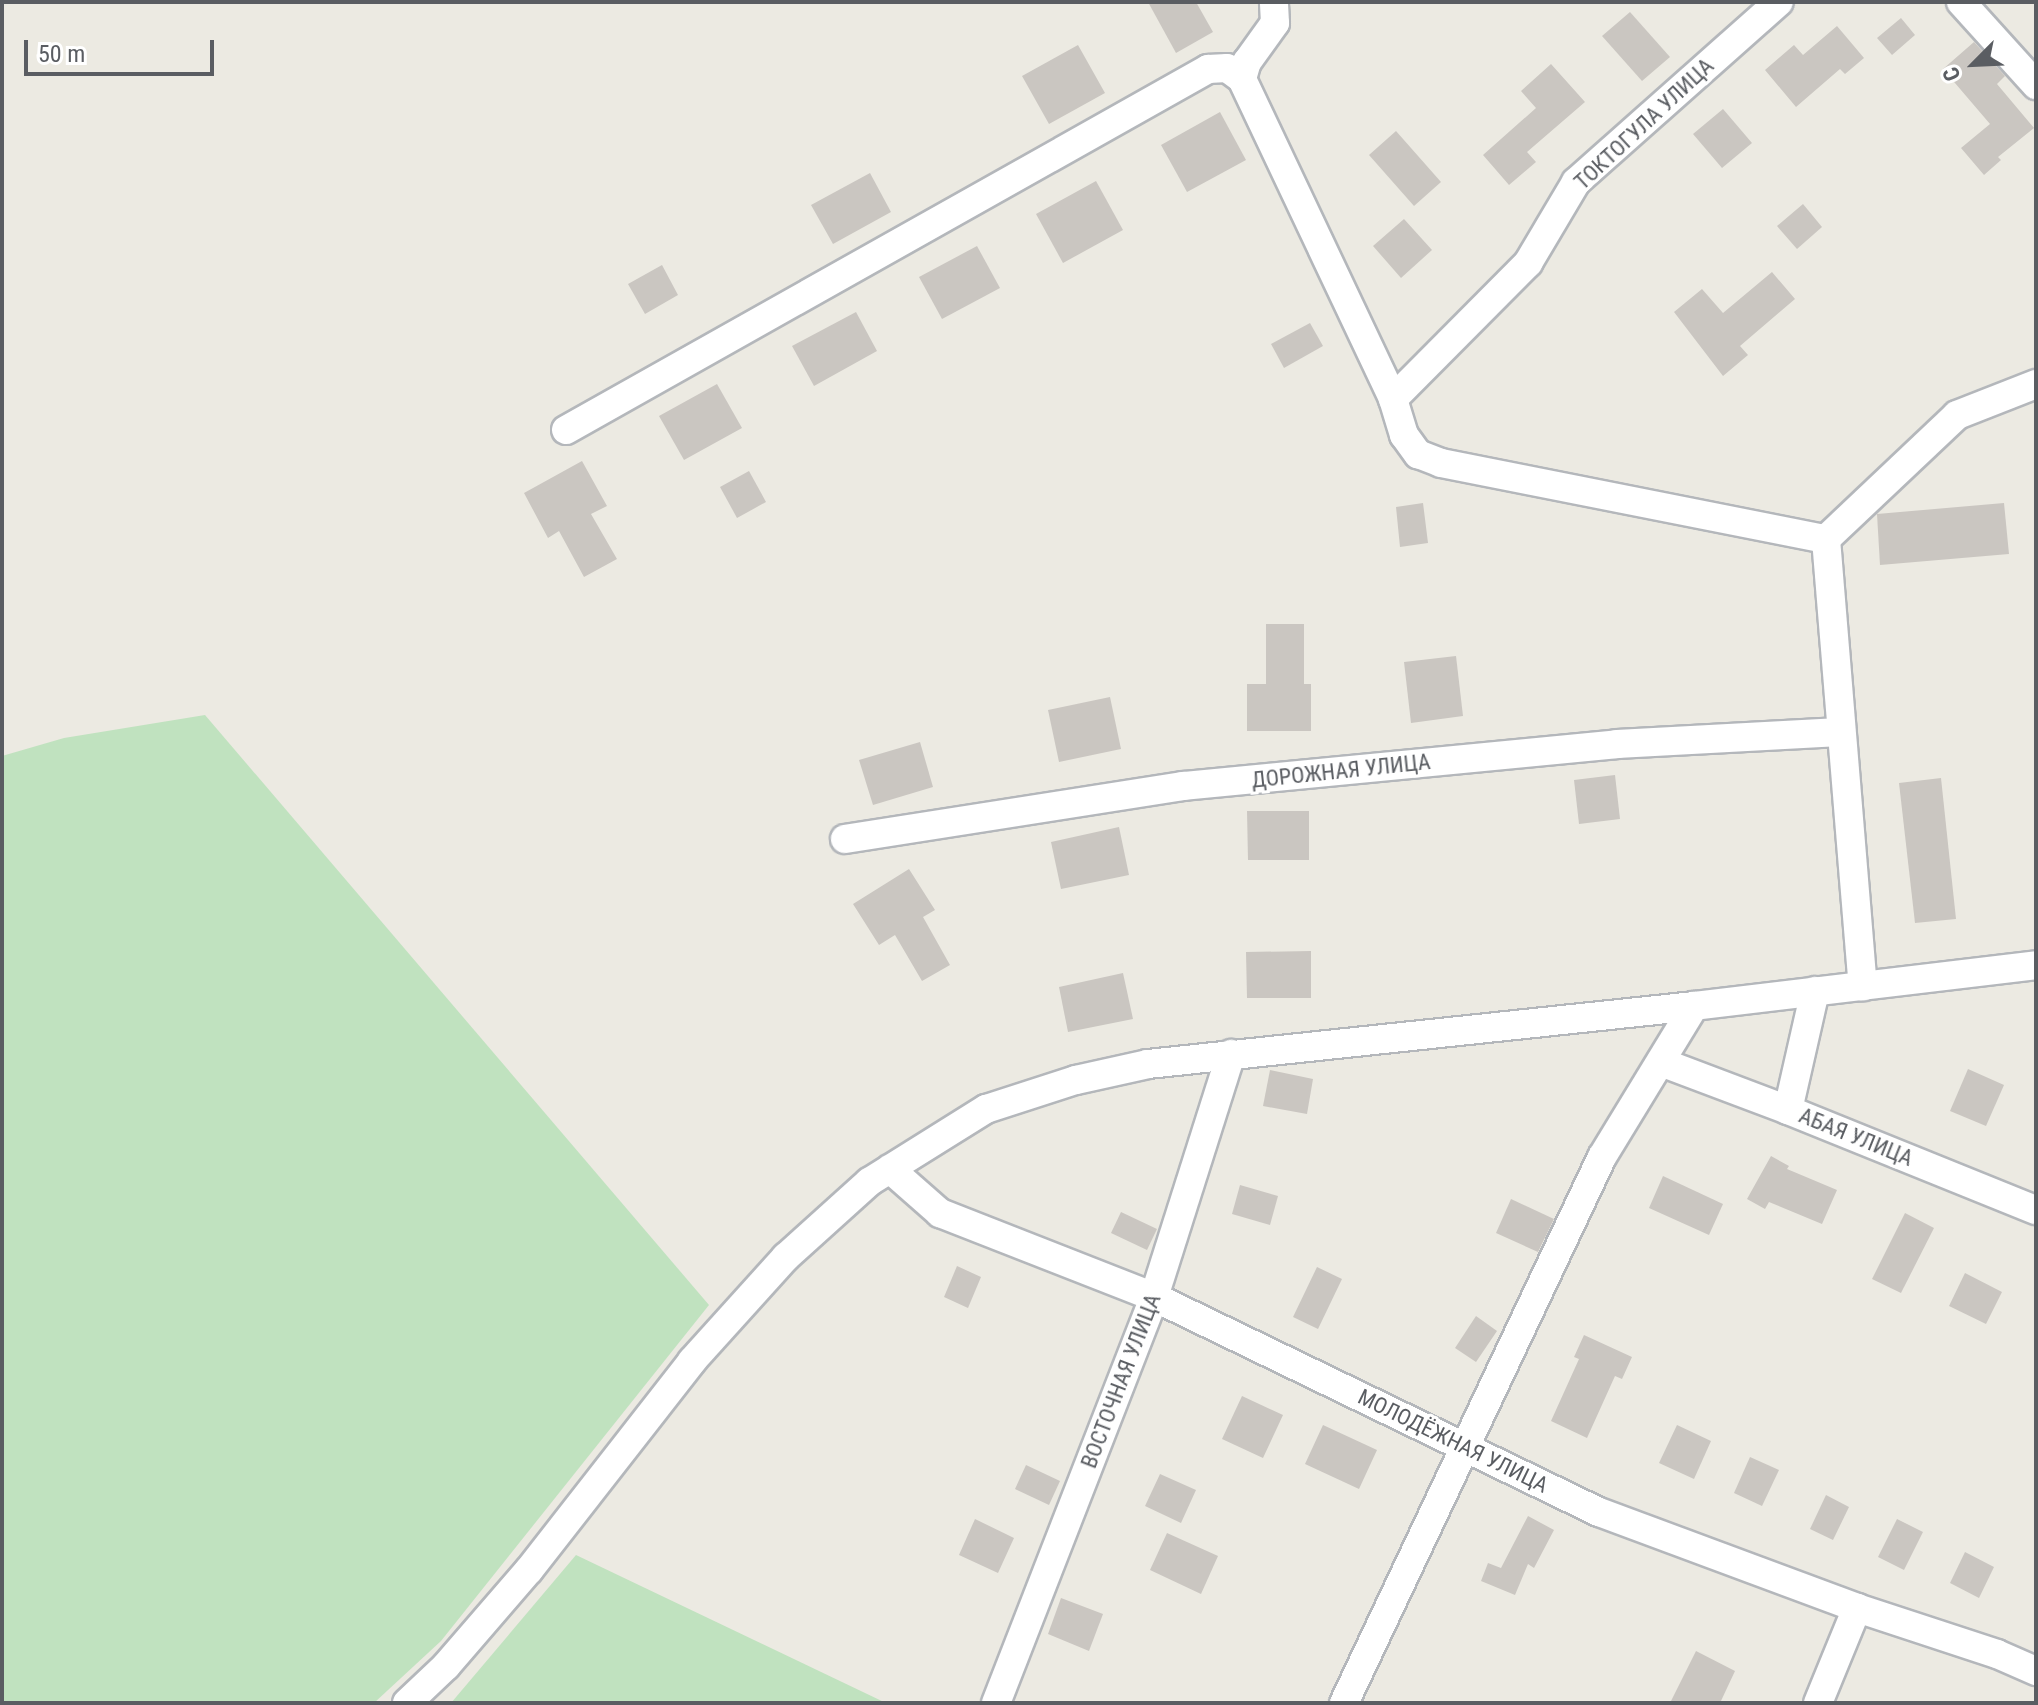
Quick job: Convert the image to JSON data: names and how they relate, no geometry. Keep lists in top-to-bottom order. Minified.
{"streets":{"street":["ТОКТОГУЛА УЛИЦА","ДОРОЖНАЯ УЛИЦА","АБАЯ УЛИЦА","ВОСТОЧНАЯ УЛИЦА","МОЛОДЁЖНАЯ УЛИЦА"]},"crossings":[["ВОСТОЧНАЯ УЛИЦА","МОЛОДЁЖНАЯ УЛИЦА"]],"scale_bar":"50 m","north":"bottom left"}
